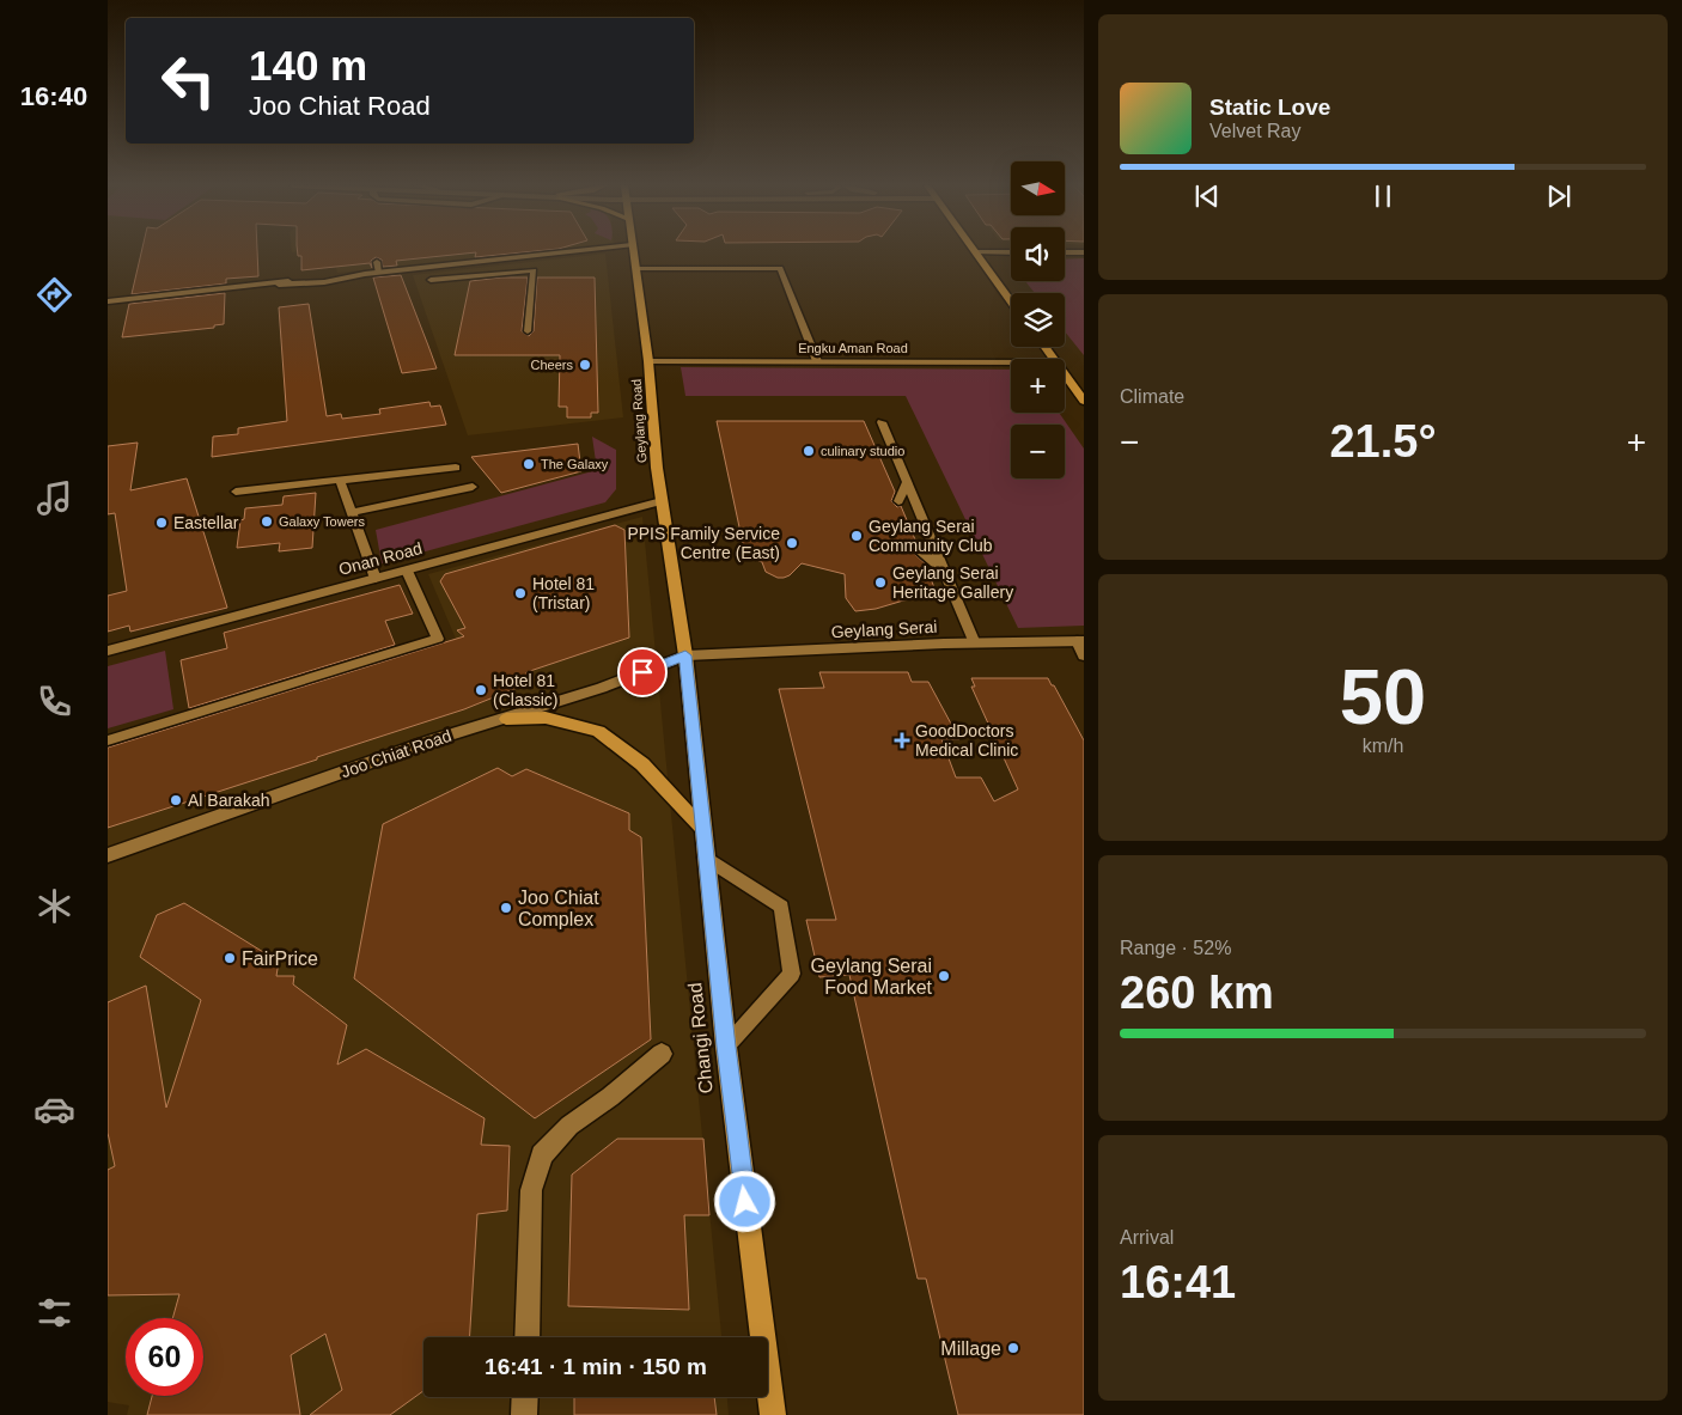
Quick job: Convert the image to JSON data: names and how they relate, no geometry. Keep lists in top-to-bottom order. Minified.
{"streets":{"main road":["Geylang Road","Changi Road"],"street":["Engku Aman Road","Onan Road","Geylang Serai","Joo Chiat Road"]},"crossings":[["Engku Aman Road","Geylang Road"],["Geylang Road","Onan Road"],["Geylang Road","Geylang Serai"],["Geylang Road","Joo Chiat Road"],["Geylang Road","Changi Road"],["Geylang Serai","Joo Chiat Road"],["Geylang Serai","Changi Road"],["Joo Chiat Road","Changi Road"]],"places":{"other":["Cheers","culinary studio","The Galaxy","Galaxy Towers","Eastellar","Geylang Serai Community Club","PPIS Family Service Centre (East)","Geylang Serai Heritage Gallery","Hotel 81 (Tristar)","Hotel 81 (Classic)","Al Barakah","Joo Chiat Complex","FairPrice","Geylang Serai Food Market","Millage"],"health":["GoodDoctors Medical Clinic"]},"north":"right","page":{"tabs":"16:40","turn":["140 m","Joo Chiat Road"],"song":["Static Love","Velvet Ray"],"map_buttons":["+","−"],"tile":["Climate",["50","km/h"],["Range · 52%","260 km"],["Arrival","16:41"]],"heat":["−","21.5°","+"],"limit":"60","trip":"16:41 · 1 min · 150 m"}}
